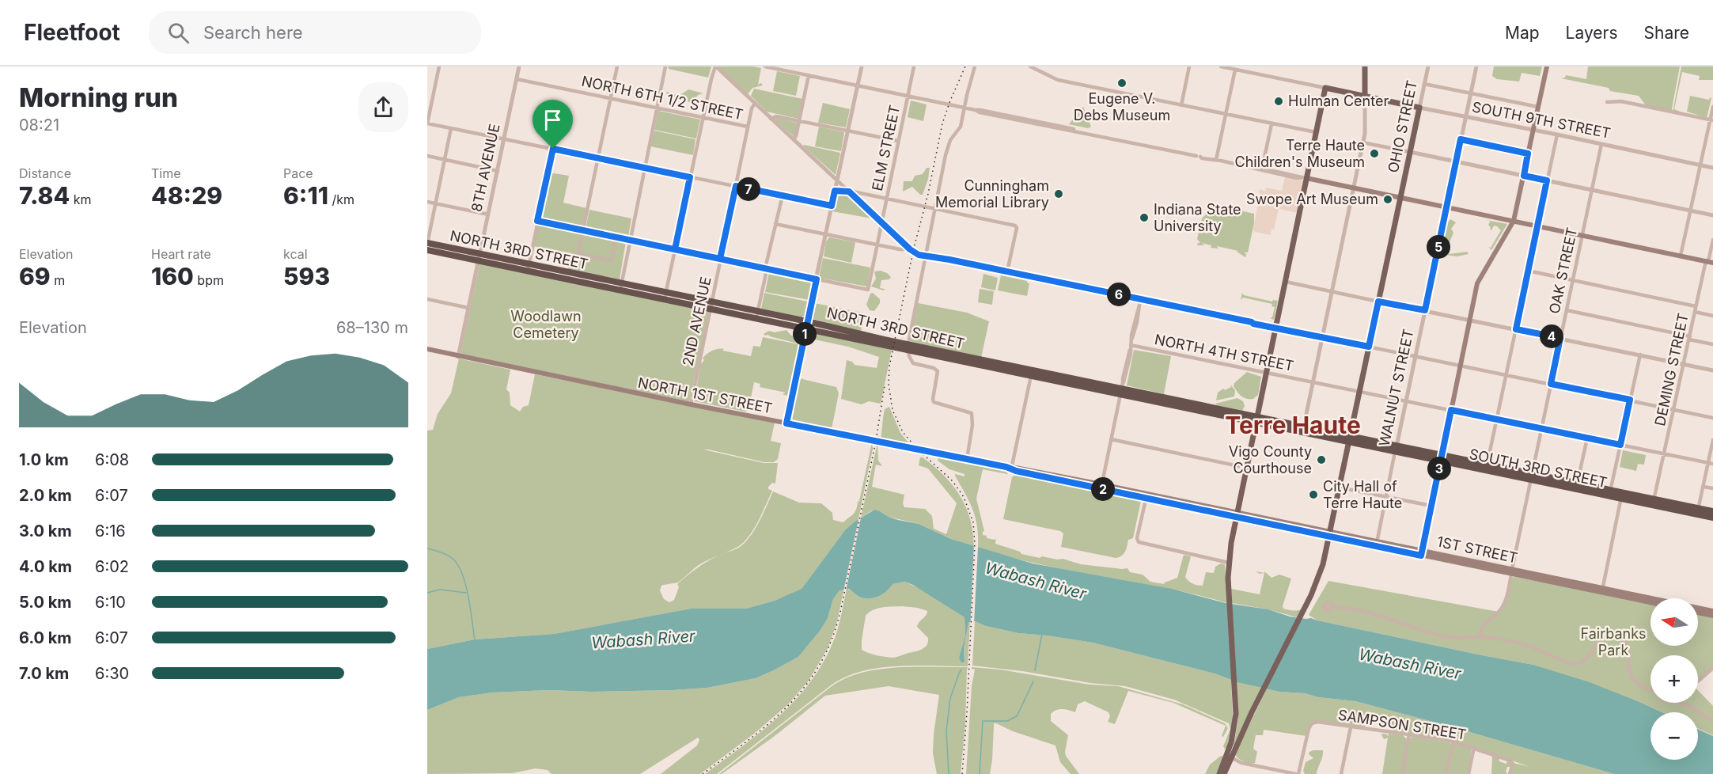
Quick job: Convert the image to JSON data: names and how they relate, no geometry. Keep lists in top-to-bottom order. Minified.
{"streets":{"highway":["NORTH 3RD STREET","SOUTH 3RD STREET"],"main road":["SOUTH 9TH STREET","OHIO STREET","NORTH 1ST STREET","1ST STREET"],"street":["NORTH 6TH 1/2 STREET","ELM STREET","8TH AVENUE","OAK STREET","2ND AVENUE","NORTH 4TH STREET","DEMING STREET","WALNUT STREET","SAMPSON STREET"]},"crossings":[["NORTH 6TH 1/2 STREET","8TH AVENUE"],["NORTH 6TH 1/2 STREET","2ND AVENUE"],["SOUTH 9TH STREET","OHIO STREET"],["SOUTH 9TH STREET","OAK STREET"],["SOUTH 9TH STREET","WALNUT STREET"],["OHIO STREET","NORTH 4TH STREET"],["OHIO STREET","SOUTH 3RD STREET"],["OHIO STREET","1ST STREET"],["8TH AVENUE","NORTH 3RD STREET"],["8TH AVENUE","NORTH 1ST STREET"],["NORTH 3RD STREET","2ND AVENUE"],["NORTH 3RD STREET","SOUTH 3RD STREET"],["OAK STREET","NORTH 4TH STREET"],["OAK STREET","SOUTH 3RD STREET"],["OAK STREET","1ST STREET"],["2ND AVENUE","NORTH 1ST STREET"],["NORTH 4TH STREET","DEMING STREET"],["NORTH 4TH STREET","WALNUT STREET"],["DEMING STREET","SOUTH 3RD STREET"],["WALNUT STREET","SOUTH 3RD STREET"],["WALNUT STREET","1ST STREET"],["NORTH 1ST STREET","1ST STREET"]],"districts":["Terre Haute"],"water":["Wabash River"],"parks":["Woodlawn Cemetery","Fairbanks Park"],"places":["Eugene V. Debs Museum","Hulman Center","Terre Haute Children's Museum","Cunningham Memorial Library","Swope Art Museum","Indiana State University","Vigo County Courthouse","City Hall of Terre Haute"],"north":"left","page":{"header":"Fleetfoot","search":"Search here","nav":["Map","Layers","Share"],"heading":["Morning run","08:21"],"stats":[["Distance","7.84 km"],["Time","48:29"],["Pace","6:11 /km"],["Elevation","69 m"],["Heart rate","160 bpm"],["kcal","593"]],"pins":["7","5","6","1","4","3","2"],"chart":["Elevation","68–130 m"],"list":[{"name":"1.0 km","note":"6:08"},{"name":"2.0 km","note":"6:07"},{"name":"3.0 km","note":"6:16"},{"name":"4.0 km","note":"6:02"},{"name":"5.0 km","note":"6:10"},{"name":"6.0 km","note":"6:07"},{"name":"7.0 km","note":"6:30"}],"map_buttons":["+","−"]}}
